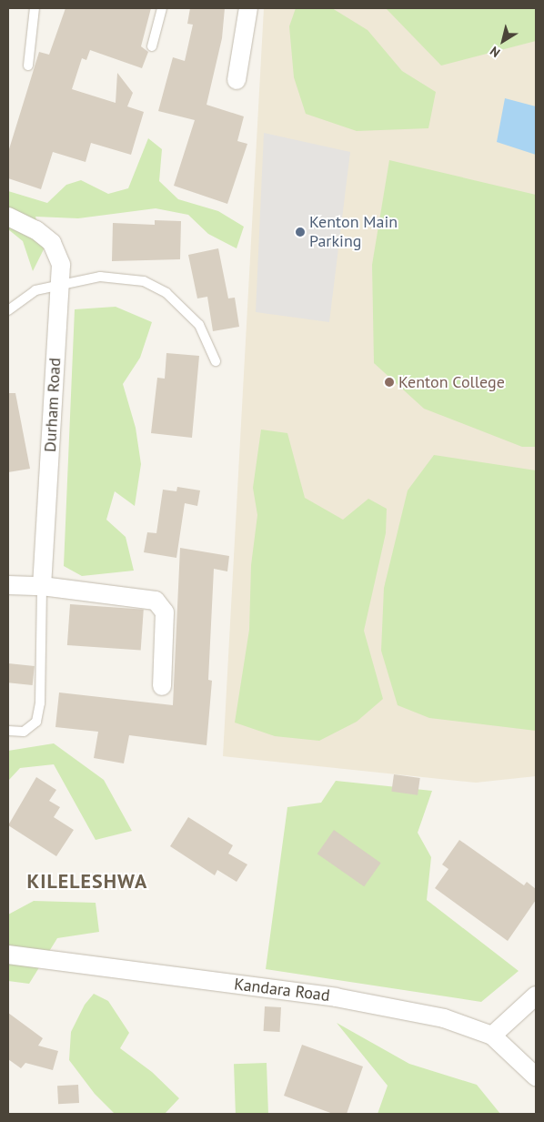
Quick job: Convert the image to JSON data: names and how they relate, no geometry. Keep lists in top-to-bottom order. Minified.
{"streets":{"street":["Durham Road","Kandara Road"]},"districts":["KILELESHWA"],"places":["Kenton Main Parking","Kenton College"],"north":"bottom left"}
